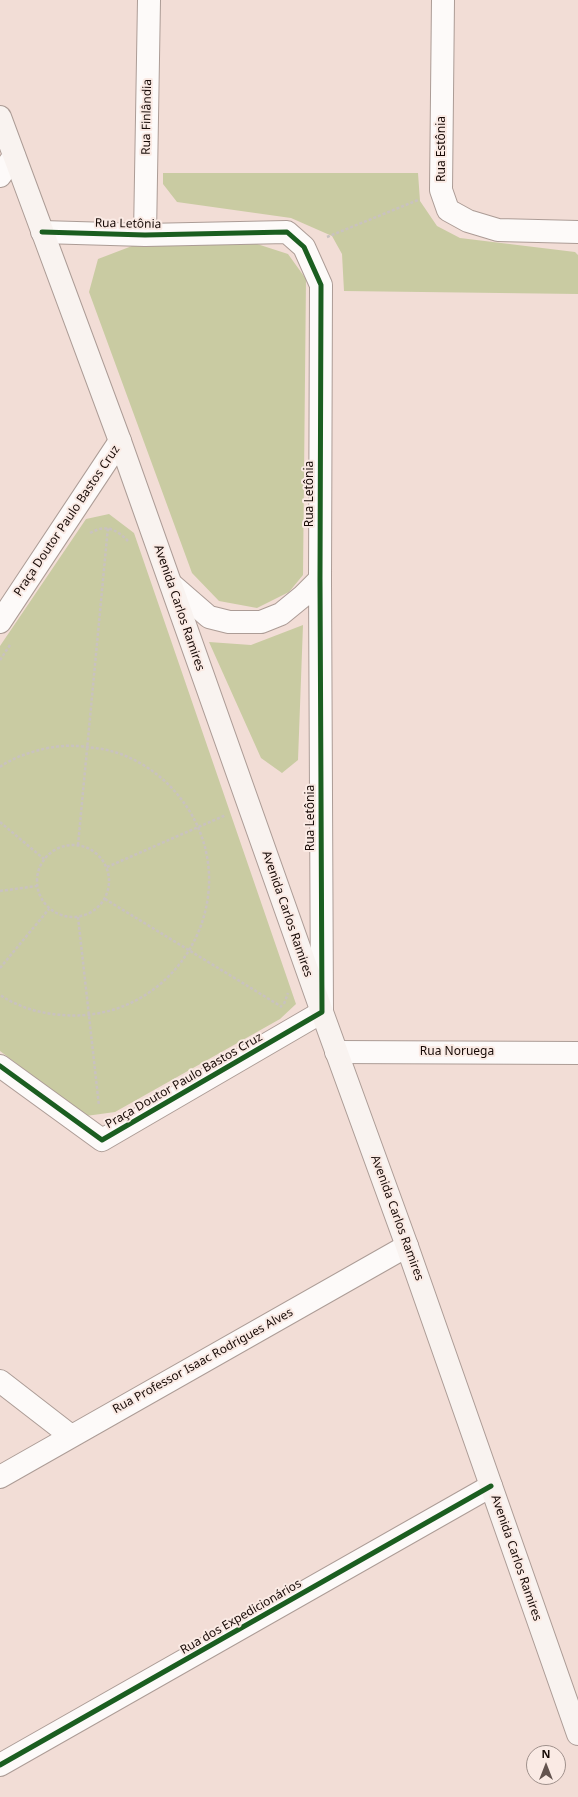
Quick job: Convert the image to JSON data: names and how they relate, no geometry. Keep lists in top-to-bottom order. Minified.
{"streets":{"main road":["Avenida Carlos Ramires"],"street":["Rua Finlândia","Rua Estônia","Rua Letônia","Praça Doutor Paulo Bastos Cruz","Rua Noruega","Rua Professor Isaac Rodrigues Alves","Rua dos Expedicionários"]},"crossings":[["Rua Finlândia","Rua Letônia"],["Rua Letônia","Praça Doutor Paulo Bastos Cruz"],["Rua Letônia","Avenida Carlos Ramires"],["Praça Doutor Paulo Bastos Cruz","Avenida Carlos Ramires"],["Avenida Carlos Ramires","Rua Noruega"],["Avenida Carlos Ramires","Rua Professor Isaac Rodrigues Alves"],["Avenida Carlos Ramires","Rua dos Expedicionários"]],"north":"top"}
